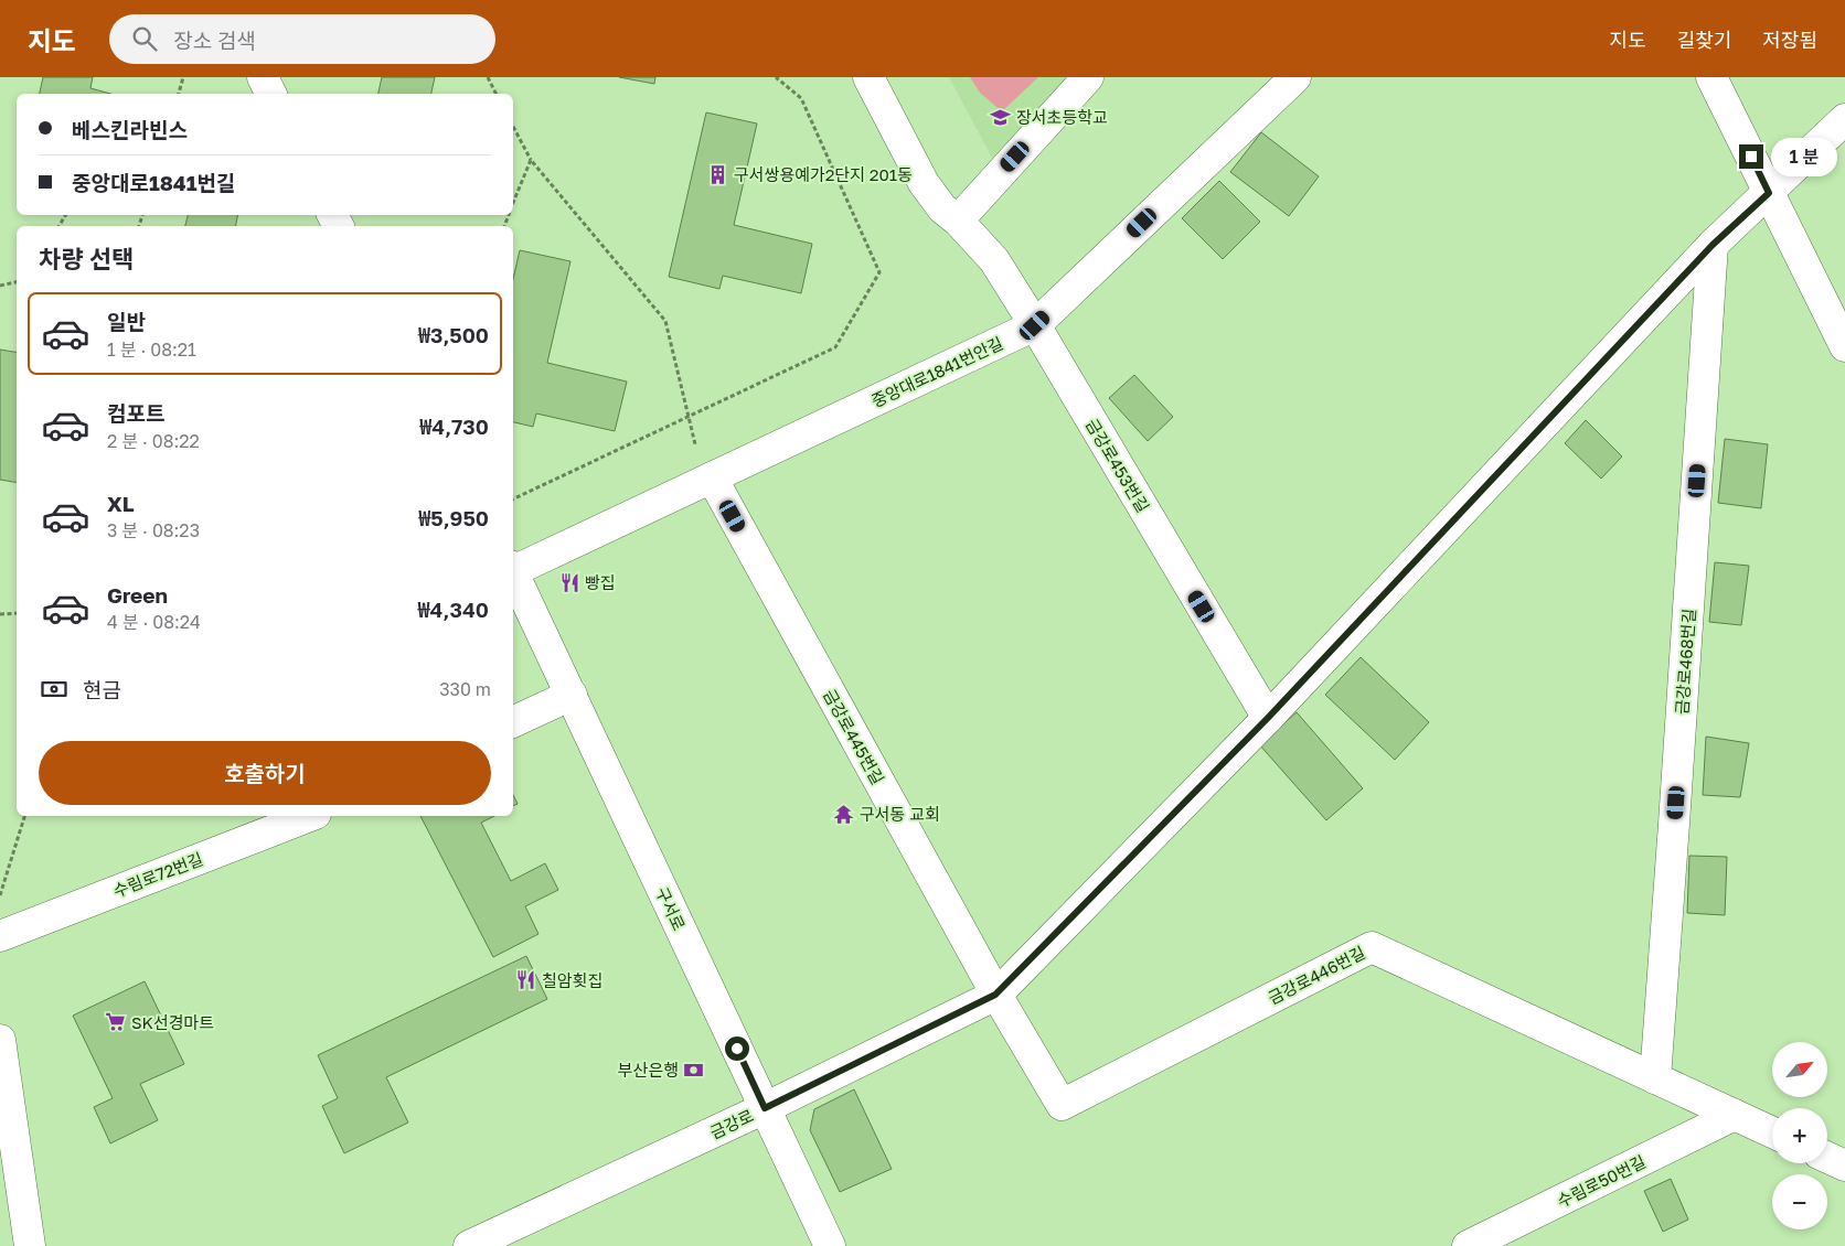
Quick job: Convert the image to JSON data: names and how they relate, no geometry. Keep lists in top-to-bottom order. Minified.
{"streets":{"street":["중앙대로1841번안길","금강로453번길","금강로468번길","금강로445번길","수림로72번길","구서로","금강로446번길","금강로","수림로50번길"]},"crossings":[["중앙대로1841번안길","금강로453번길"],["중앙대로1841번안길","금강로445번길"],["금강로453번길","금강로"],["금강로468번길","금강로446번길"],["금강로468번길","금강로"],["금강로445번길","금강로446번길"],["금강로445번길","금강로"],["구서로","금강로"],["금강로446번길","금강로"],["금강로446번길","수림로50번길"]],"places":{"school or university":["장서초등학교"],"building":["구서쌍용예가2단지 201동"],"restaurant":["빵집","칠암횟집"],"temple":["구서동 교회"],"supermarket":["SK선경마트"],"bank":["부산은행"]},"north":"top right","page":{"header":"지도","search":"장소 검색","nav":["지도","길찾기","저장됨"],"banner":["베스킨라빈스","중앙대로1841번길"],"bubble":"1 분","heading":"차량 선택","list":[{"name":"일반","note":"1 분 · 08:21","value":"₩3,500"},{"name":"컴포트","note":"2 분 · 08:22","value":"₩4,730"},{"name":"XL","note":"3 분 · 08:23","value":"₩5,950"},{"name":"Green","note":"4 분 · 08:24","value":"₩4,340"}],"pay":["현금","330 m"],"buttons":"호출하기","map_buttons":["+","−"]}}
